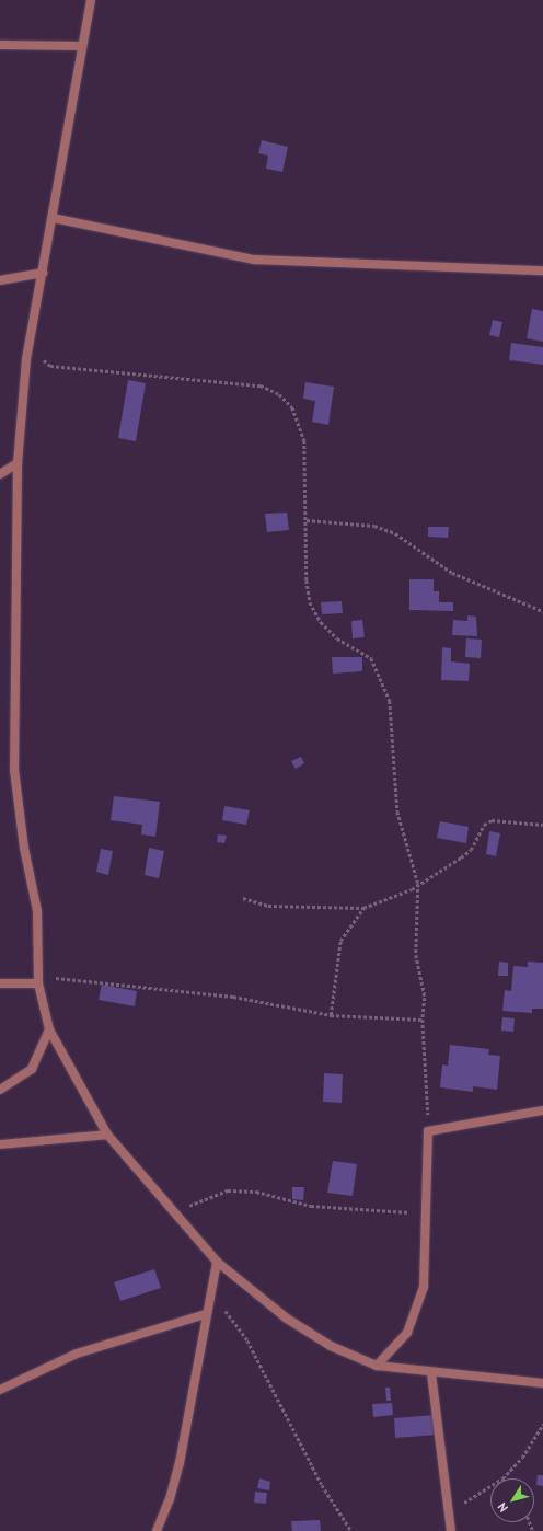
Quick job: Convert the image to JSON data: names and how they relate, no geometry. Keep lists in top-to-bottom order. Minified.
{"north":"bottom left"}
